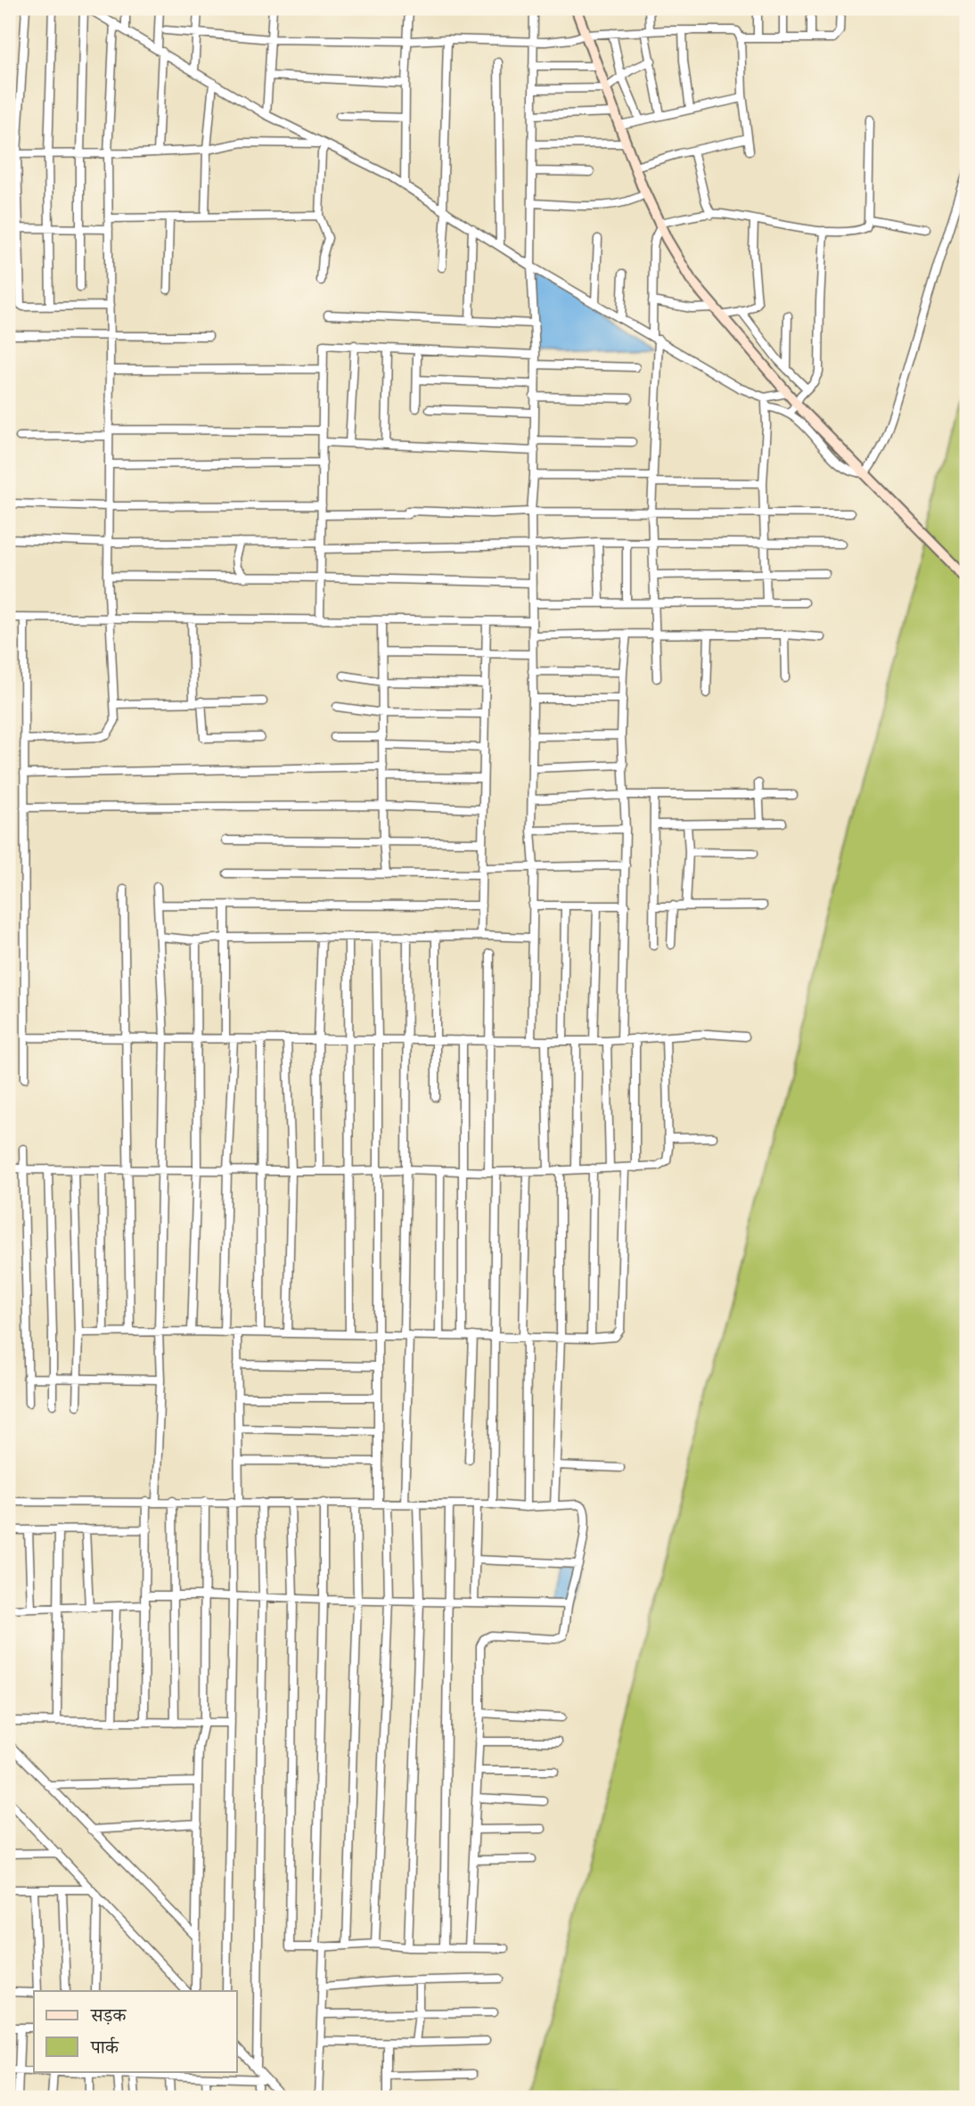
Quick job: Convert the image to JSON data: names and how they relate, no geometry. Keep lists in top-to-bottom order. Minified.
{"legend":["सड़क","पार्क"]}
